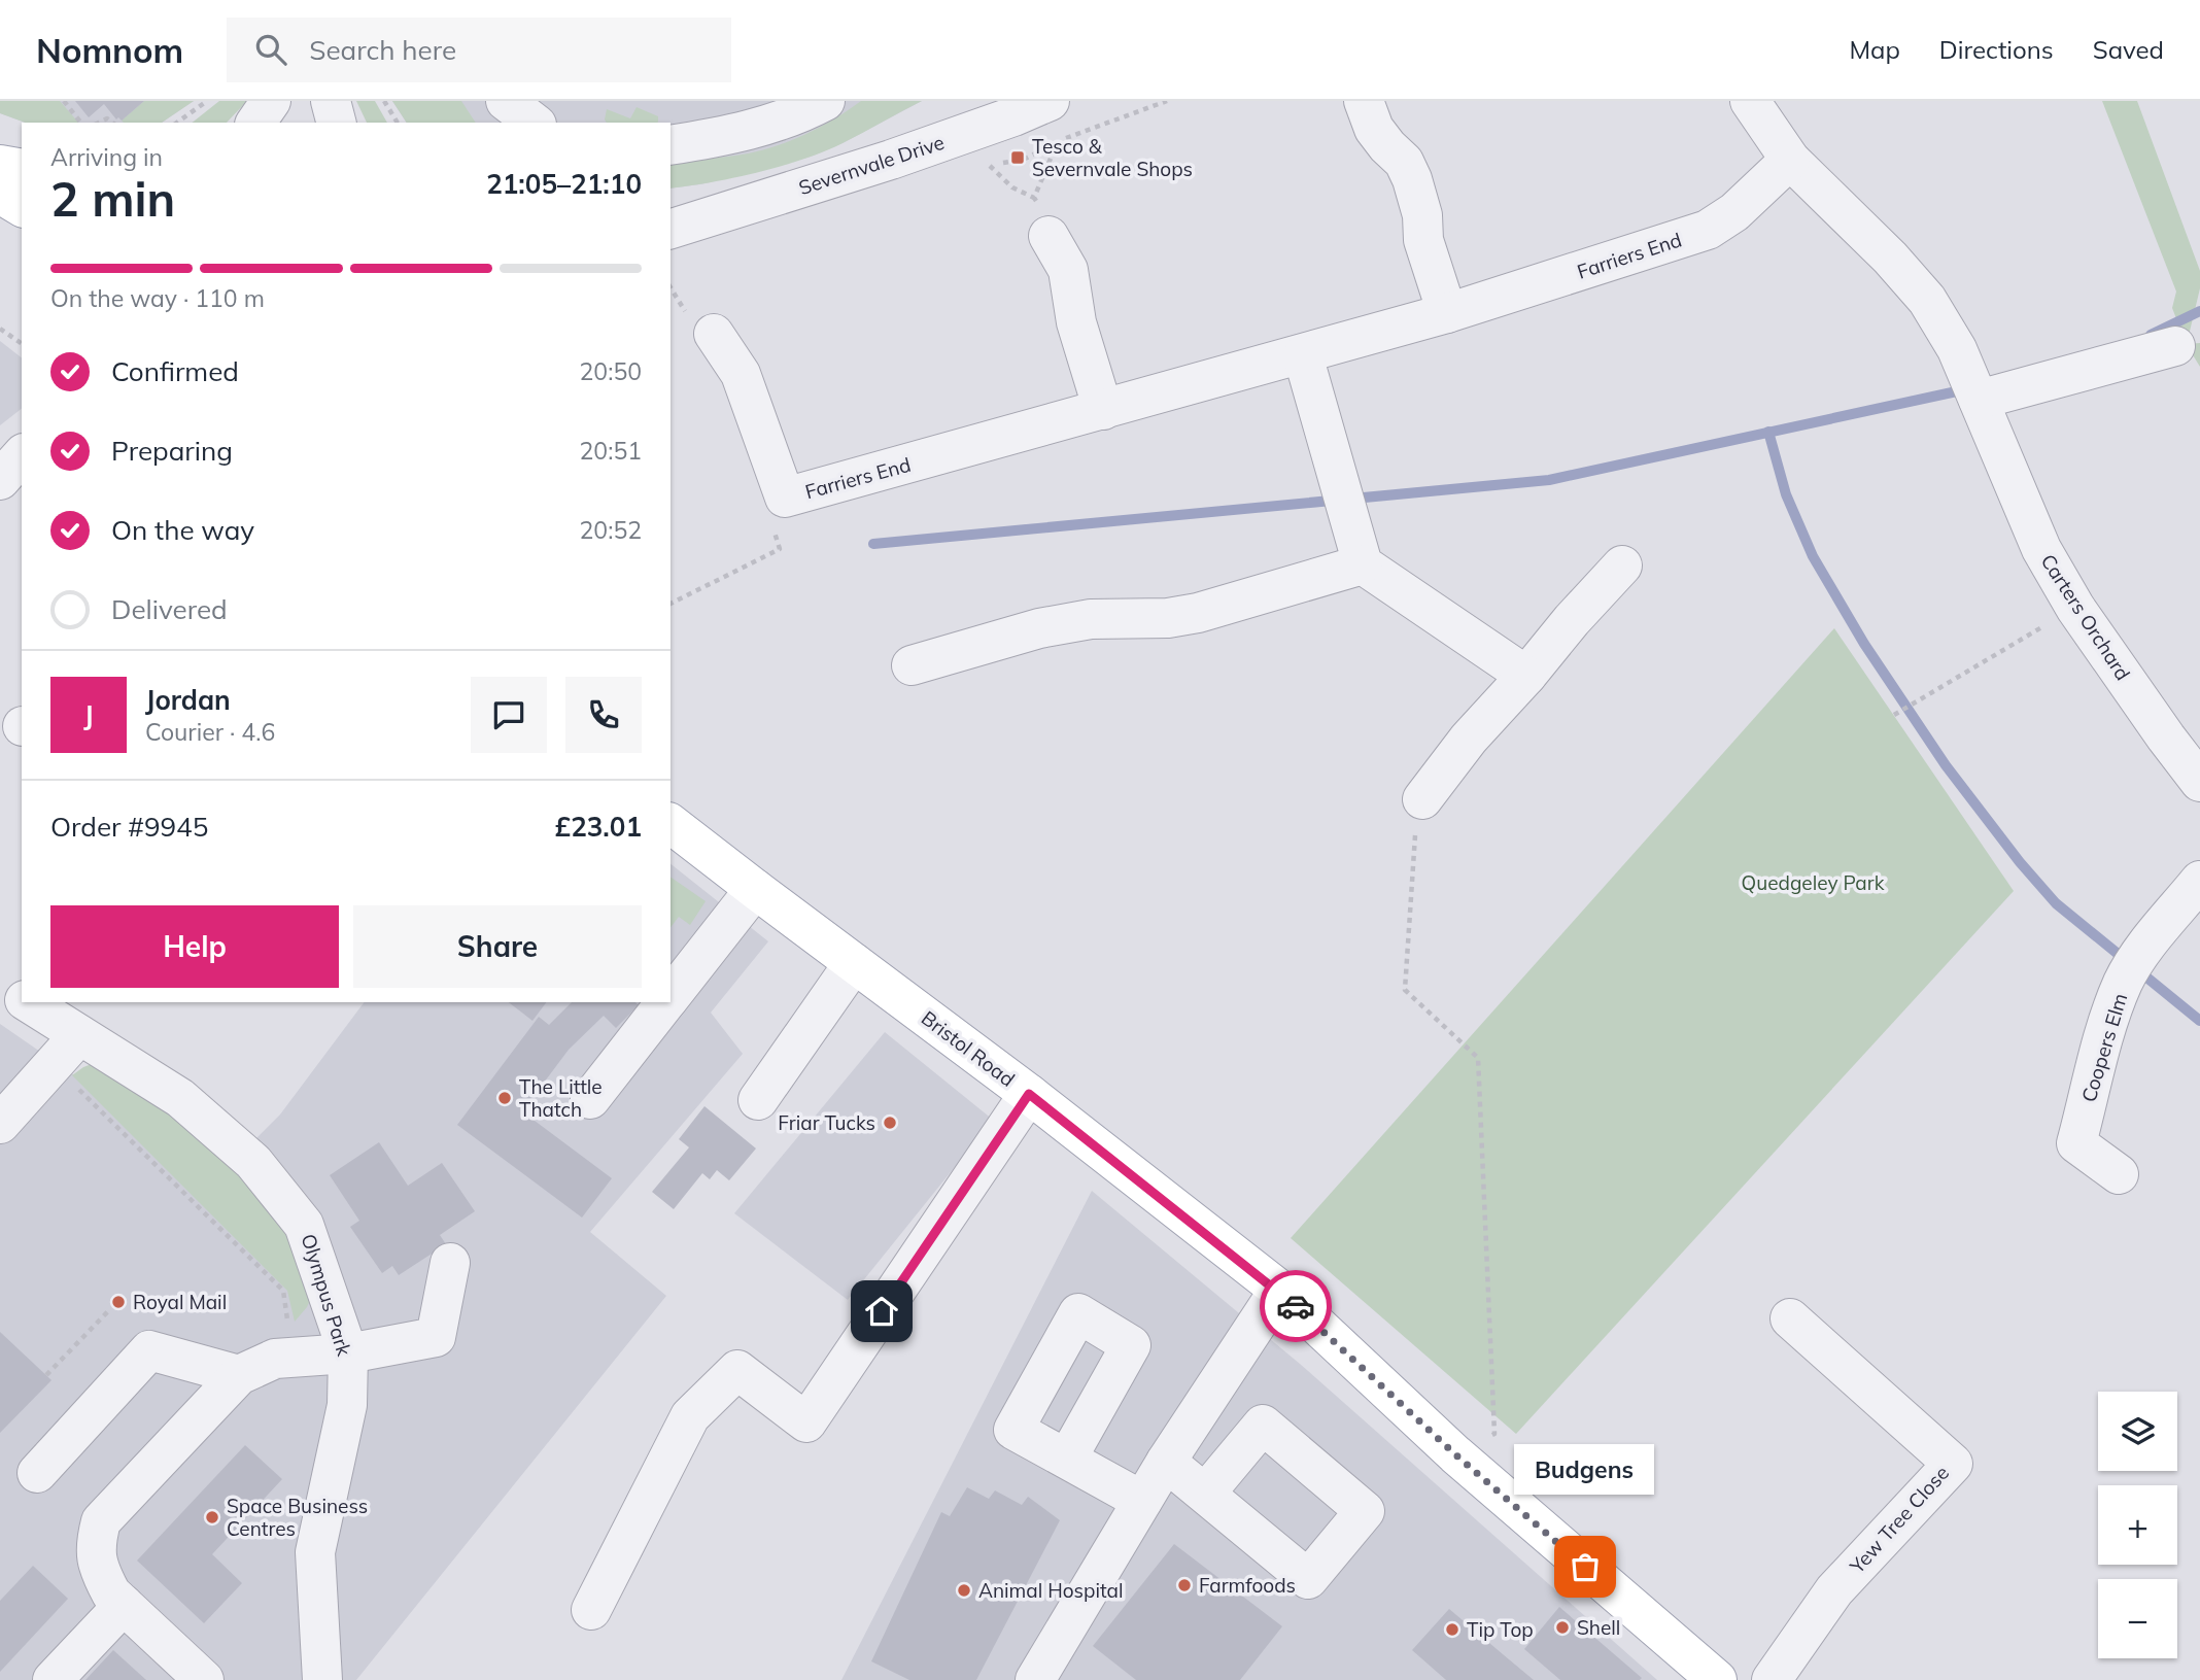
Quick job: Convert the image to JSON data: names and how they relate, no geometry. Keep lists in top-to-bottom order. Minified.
{"streets":{"main road":["Bristol Road"],"street":["Severnvale Drive","Farriers End","Carters Orchard","Coopers Elm","Olympus Park","Yew Tree Close"]},"crossings":[["Farriers End","Carters Orchard"]],"parks":["Quedgeley Park"],"places":{"transit":["Tesco & Severnvale Shops"],"other":["The Little Thatch","Friar Tucks","Royal Mail","Space Business Centres","Budgens","Farmfoods","Animal Hospital","Shell","Tip Top"]},"page":{"header":"Nomnom","search":"Search here","nav":["Map","Directions","Saved"],"heading":["2 min","Arriving in","21:05–21:10"],"panel":["Jordan","Courier · 4.6","Order #9945","£23.01"],"bar":"On the way · 110 m","list":[["Confirmed","20:50"],["Preparing","20:51"],["On the way","20:52"],"Delivered"],"round":"J","buttons":["Help","Share"],"map_buttons":["+","−"],"bubble":"Budgens"}}
